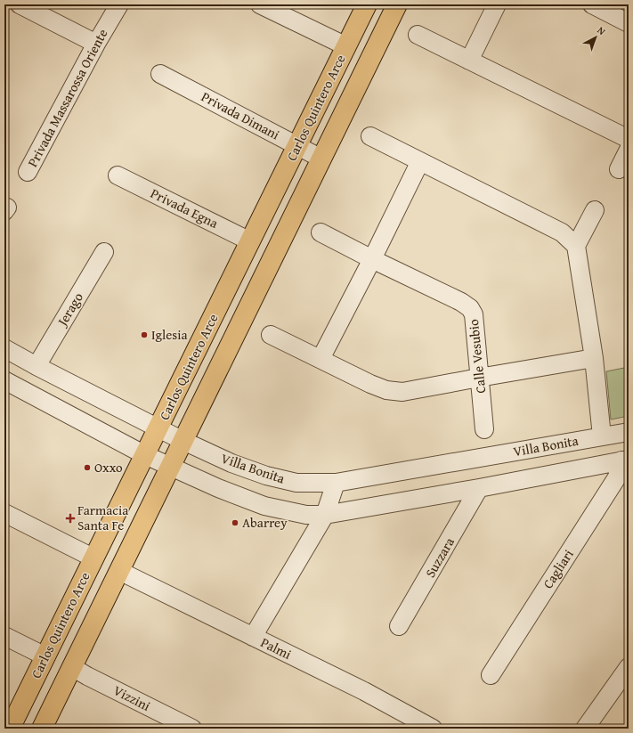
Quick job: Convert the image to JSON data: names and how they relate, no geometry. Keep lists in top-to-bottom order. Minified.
{"streets":{"main road":["Carlos Quintero Arce"],"street":["Privada Massarossa Oriente","Privada Dimani","Privada Egna","Jerago","Calle Vesubio","Villa Bonita","Suzzara","Cagliari","Palmi","Vizzini"]},"crossings":[["Carlos Quintero Arce","Privada Dimani"],["Carlos Quintero Arce","Privada Egna"],["Carlos Quintero Arce","Villa Bonita"],["Carlos Quintero Arce","Palmi"],["Carlos Quintero Arce","Vizzini"],["Jerago","Villa Bonita"],["Villa Bonita","Suzzara"],["Villa Bonita","Cagliari"]],"places":{"other":["Iglesia","Oxxo","Abarrey"],"health":["Farmacia Santa Fe"]},"north":"top right"}
